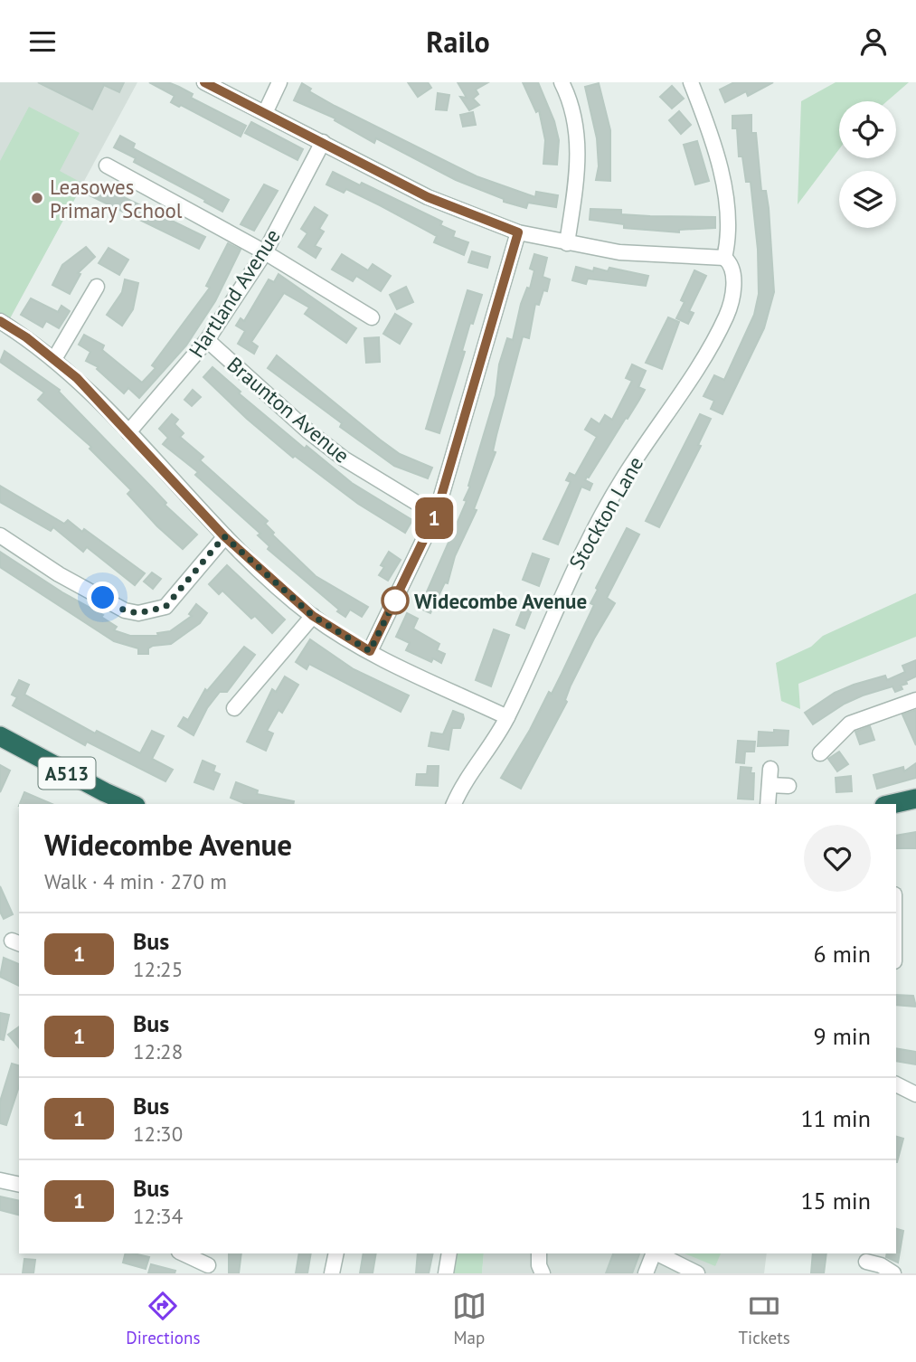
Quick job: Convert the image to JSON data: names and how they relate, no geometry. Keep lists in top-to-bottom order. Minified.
{"streets":{"highway":["A513"],"street":["Hartland Avenue","Braunton Avenue","Stockton Lane"]},"crossings":[["Hartland Avenue","Braunton Avenue"]],"places":["Leasowes Primary School","Widecombe Avenue"],"lines":["bus line 1"],"page":{"header":"Railo","on_map":"1","heading":["Widecombe Avenue","Walk · 4 min · 270 m"],"list":[{"mark":"1","name":"Bus","note":"12:25","value":"6 min"},{"mark":"1","name":"Bus","note":"12:28","value":"9 min"},{"mark":"1","name":"Bus","note":"12:30","value":"11 min"},{"mark":"1","name":"Bus","note":"12:34","value":"15 min"}],"tabs":["Directions","Map","Tickets"]}}
